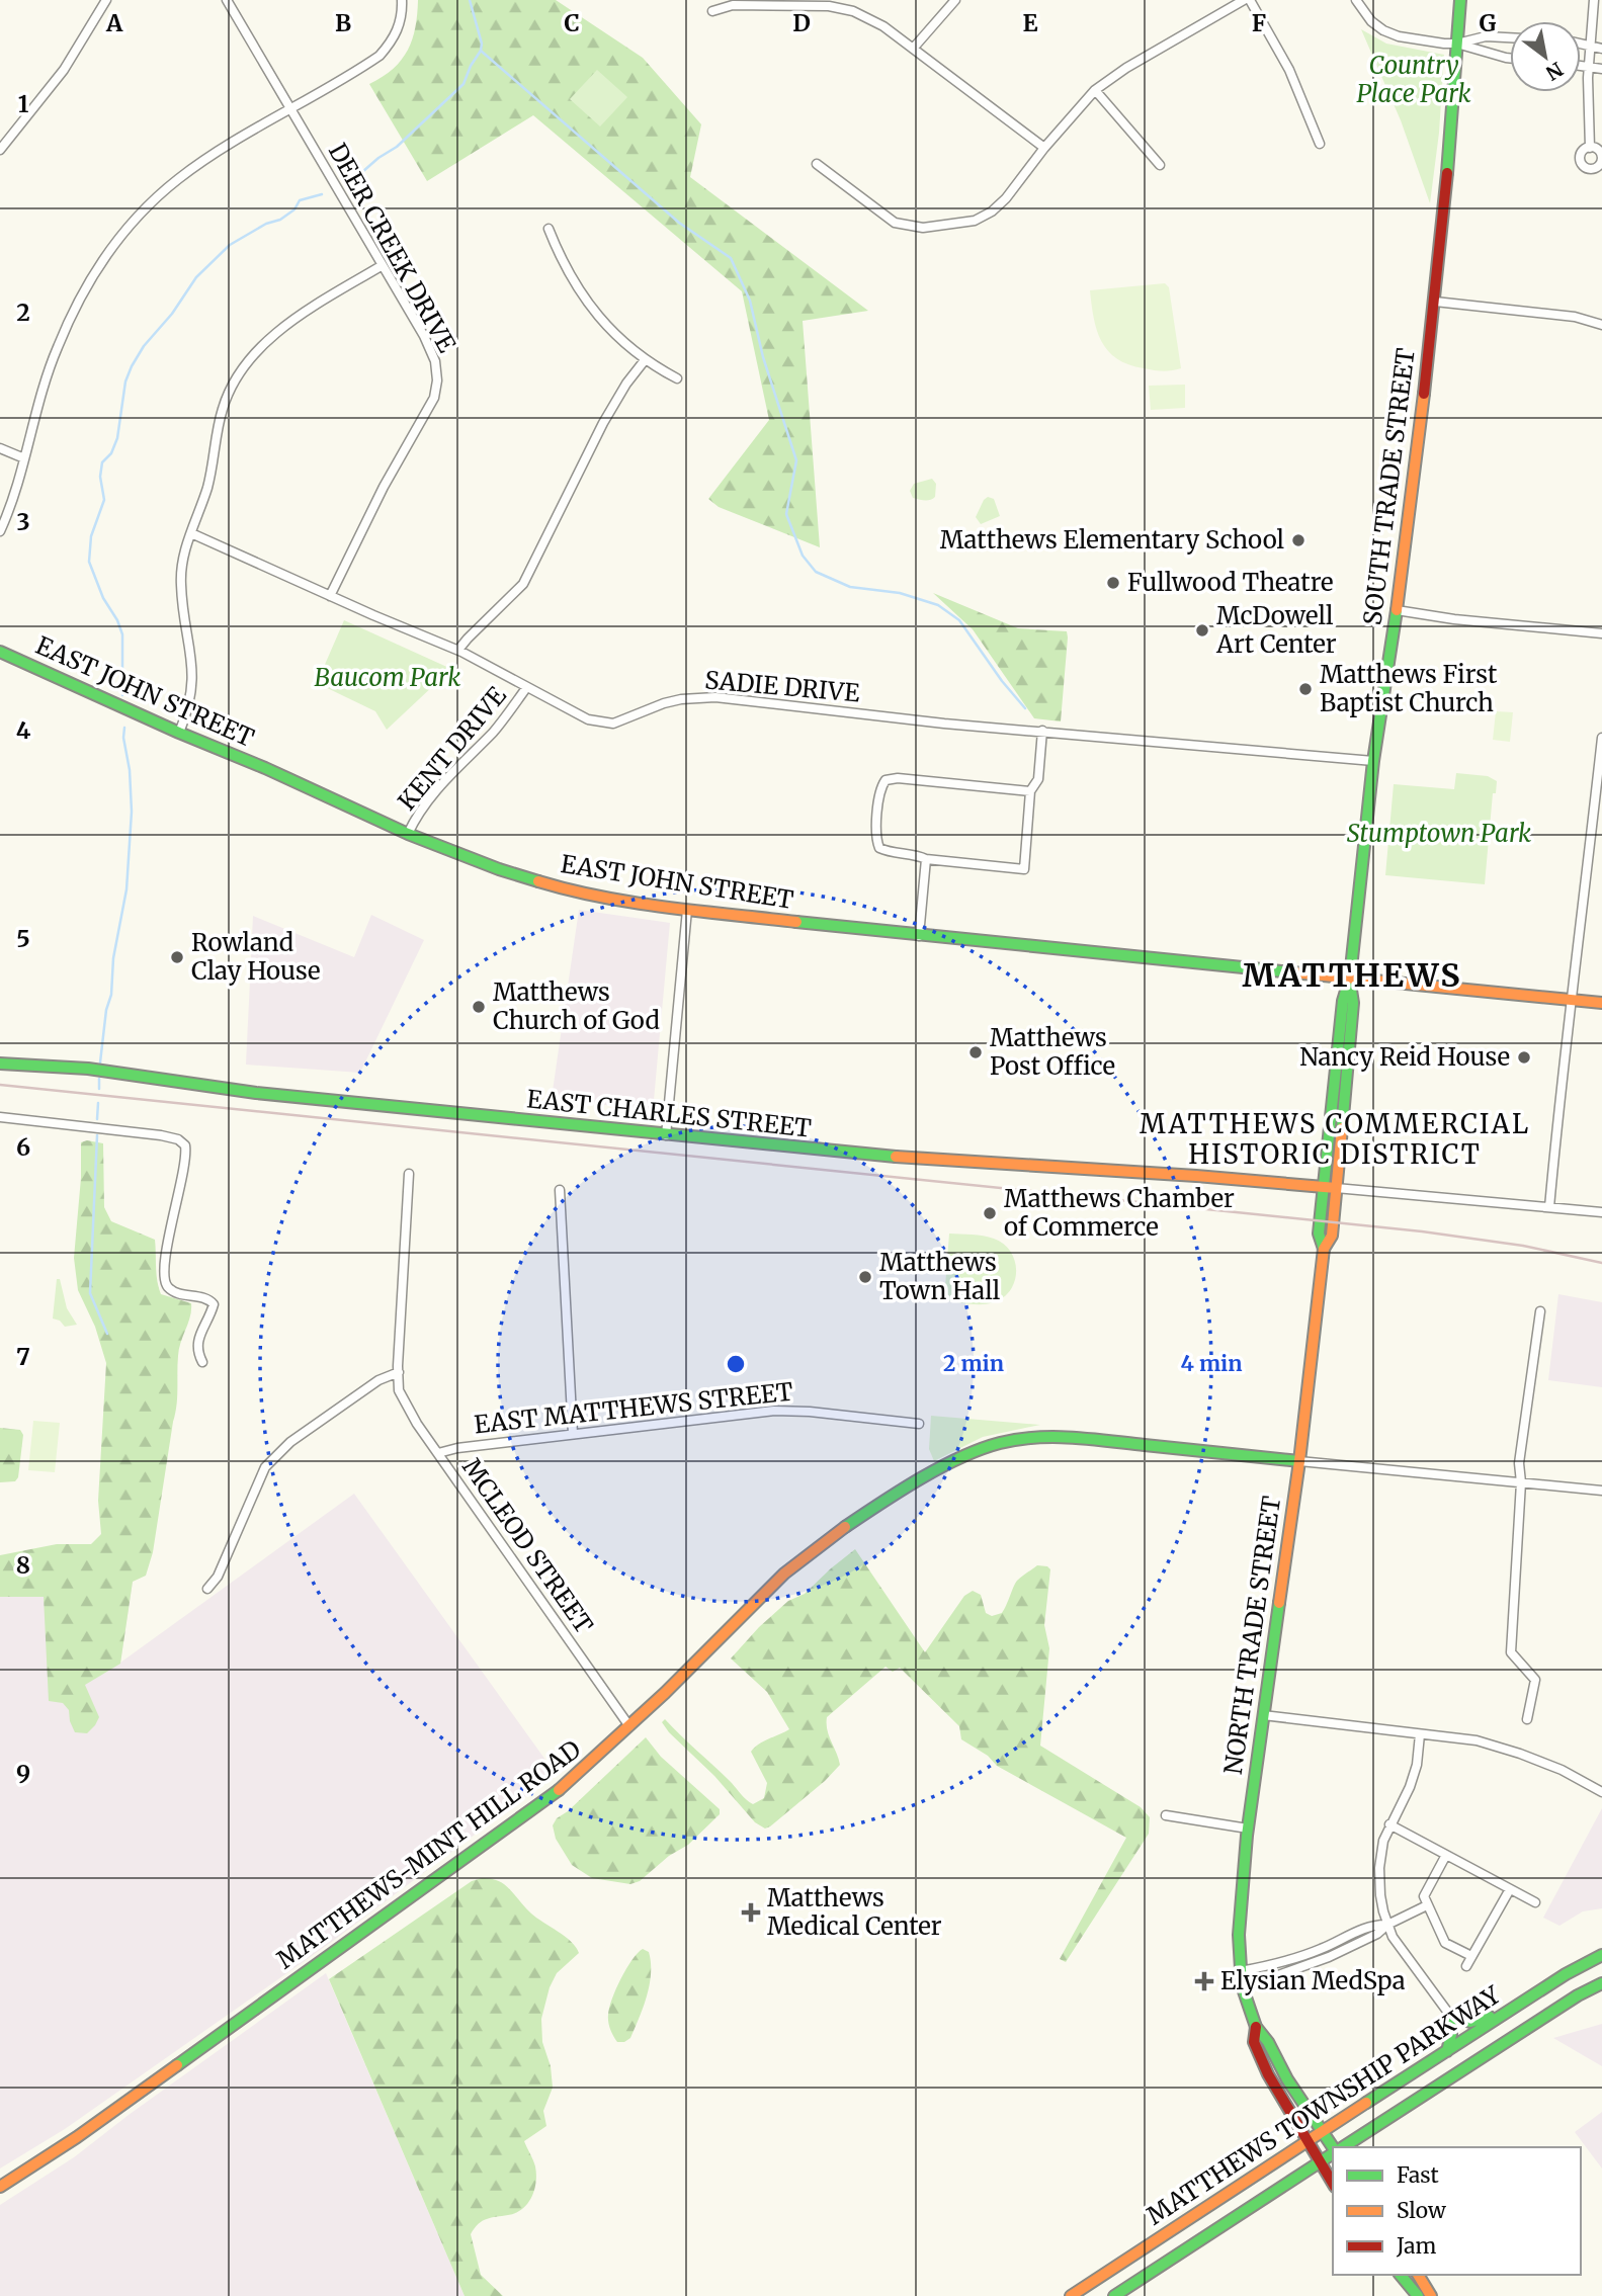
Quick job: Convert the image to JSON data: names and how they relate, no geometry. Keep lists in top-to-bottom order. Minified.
{"streets":{"main road":["SOUTH TRADE STREET","EAST JOHN STREET","EAST CHARLES STREET","NORTH TRADE STREET","MATTHEWS-MINT HILL ROAD","MATTHEWS TOWNSHIP PARKWAY"],"street":["DEER CREEK DRIVE","SADIE DRIVE","KENT DRIVE","EAST MATTHEWS STREET","MCLEOD STREET"]},"crossings":[["DEER CREEK DRIVE","SADIE DRIVE"],["SOUTH TRADE STREET","SADIE DRIVE"],["SOUTH TRADE STREET","EAST JOHN STREET"],["SOUTH TRADE STREET","NORTH TRADE STREET"],["SADIE DRIVE","KENT DRIVE"],["EAST JOHN STREET","KENT DRIVE"],["EAST JOHN STREET","NORTH TRADE STREET"],["EAST CHARLES STREET","NORTH TRADE STREET"],["EAST MATTHEWS STREET","MCLEOD STREET"],["MCLEOD STREET","MATTHEWS-MINT HILL ROAD"],["NORTH TRADE STREET","MATTHEWS-MINT HILL ROAD"],["NORTH TRADE STREET","MATTHEWS TOWNSHIP PARKWAY"]],"districts":["MATTHEWS","MATTHEWS COMMERCIAL HISTORIC DISTRICT"],"parks":["Country Place Park","Baucom Park","Stumptown Park"],"places":{"other":["Matthews Elementary School","Fullwood Theatre","McDowell Art Center","Matthews First Baptist Church","Rowland Clay House","Matthews Church of God","Matthews Post Office","Nancy Reid House","Matthews Chamber of Commerce","Matthews Town Hall"],"health":["Matthews Medical Center","Elysian MedSpa"]},"legend":["Fast","Slow","Jam"],"north":"bottom right","grid":{"columns":["A","B","C","D","E","F","G"],"rows":["1","2","3","4","5","6","7","8","9"]},"rings":["2 min","4 min"]}
